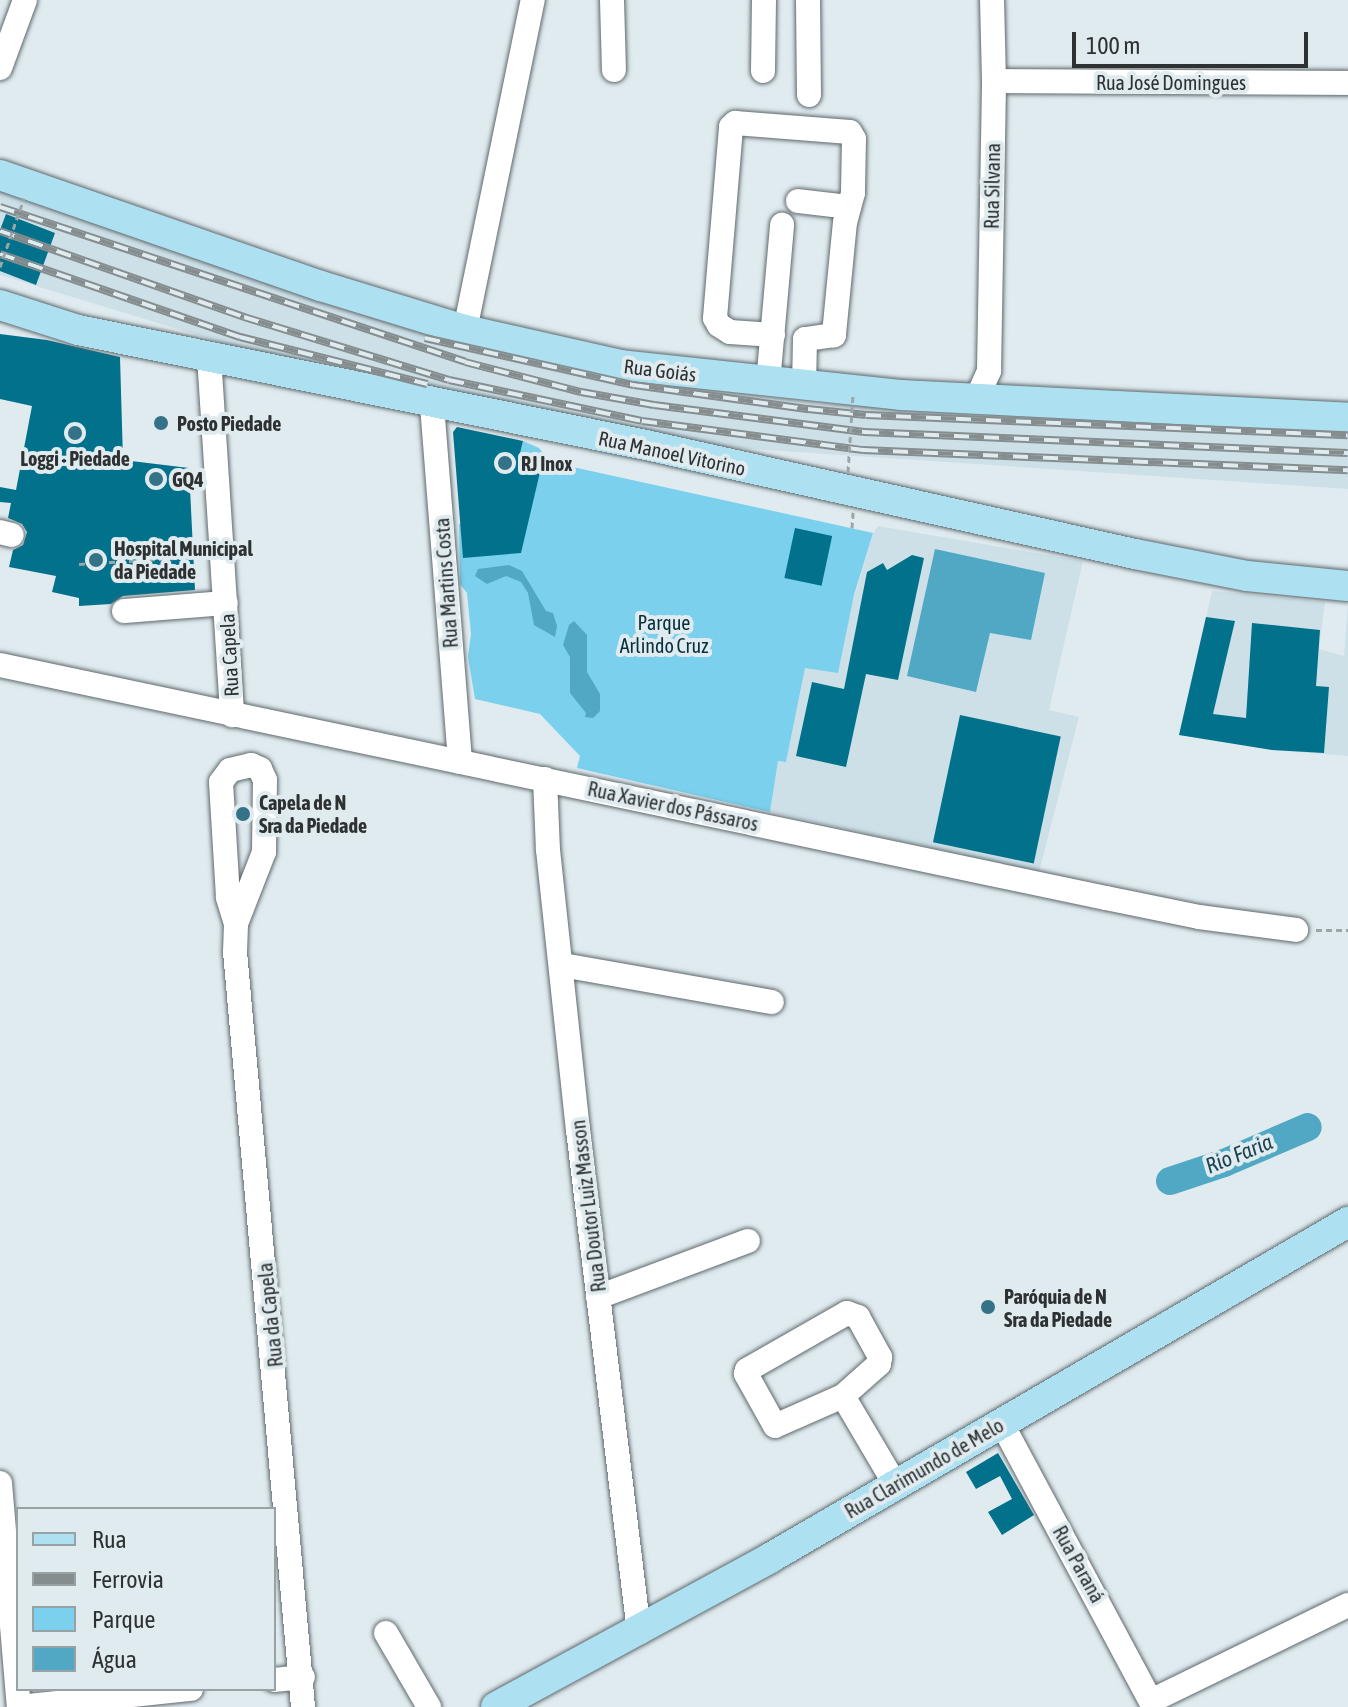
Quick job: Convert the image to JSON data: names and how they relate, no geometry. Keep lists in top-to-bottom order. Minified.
{"streets":{"main road":["Rua Goiás","Rua Manoel Vitorino","Rua Clarimundo de Melo"],"street":["Rua José Domingues","Rua Silvana","Rua Martins Costa","Rua Capela","Rua Xavier dos Pássaros","Rua Doutor Luiz Masson","Rua da Capela","Rua Paraná"]},"crossings":[["Rua José Domingues","Rua Silvana"],["Rua Silvana","Rua Goiás"],["Rua Manoel Vitorino","Rua Martins Costa"],["Rua Manoel Vitorino","Rua Capela"],["Rua Martins Costa","Rua Xavier dos Pássaros"],["Rua Capela","Rua Xavier dos Pássaros"],["Rua Xavier dos Pássaros","Rua Doutor Luiz Masson"],["Rua Doutor Luiz Masson","Rua Clarimundo de Melo"],["Rua Clarimundo de Melo","Rua Paraná"]],"water":["Rio Faria"],"parks":["Parque Arlindo Cruz"],"places":["Posto Piedade","Loggi - Piedade","RJ Inox","GQ4","Hospital Municipal da Piedade","Capela de N Sra da Piedade","Paróquia de N Sra da Piedade"],"legend":["Rua","Ferrovia","Parque","Água"],"scale_bar":"100 m"}
